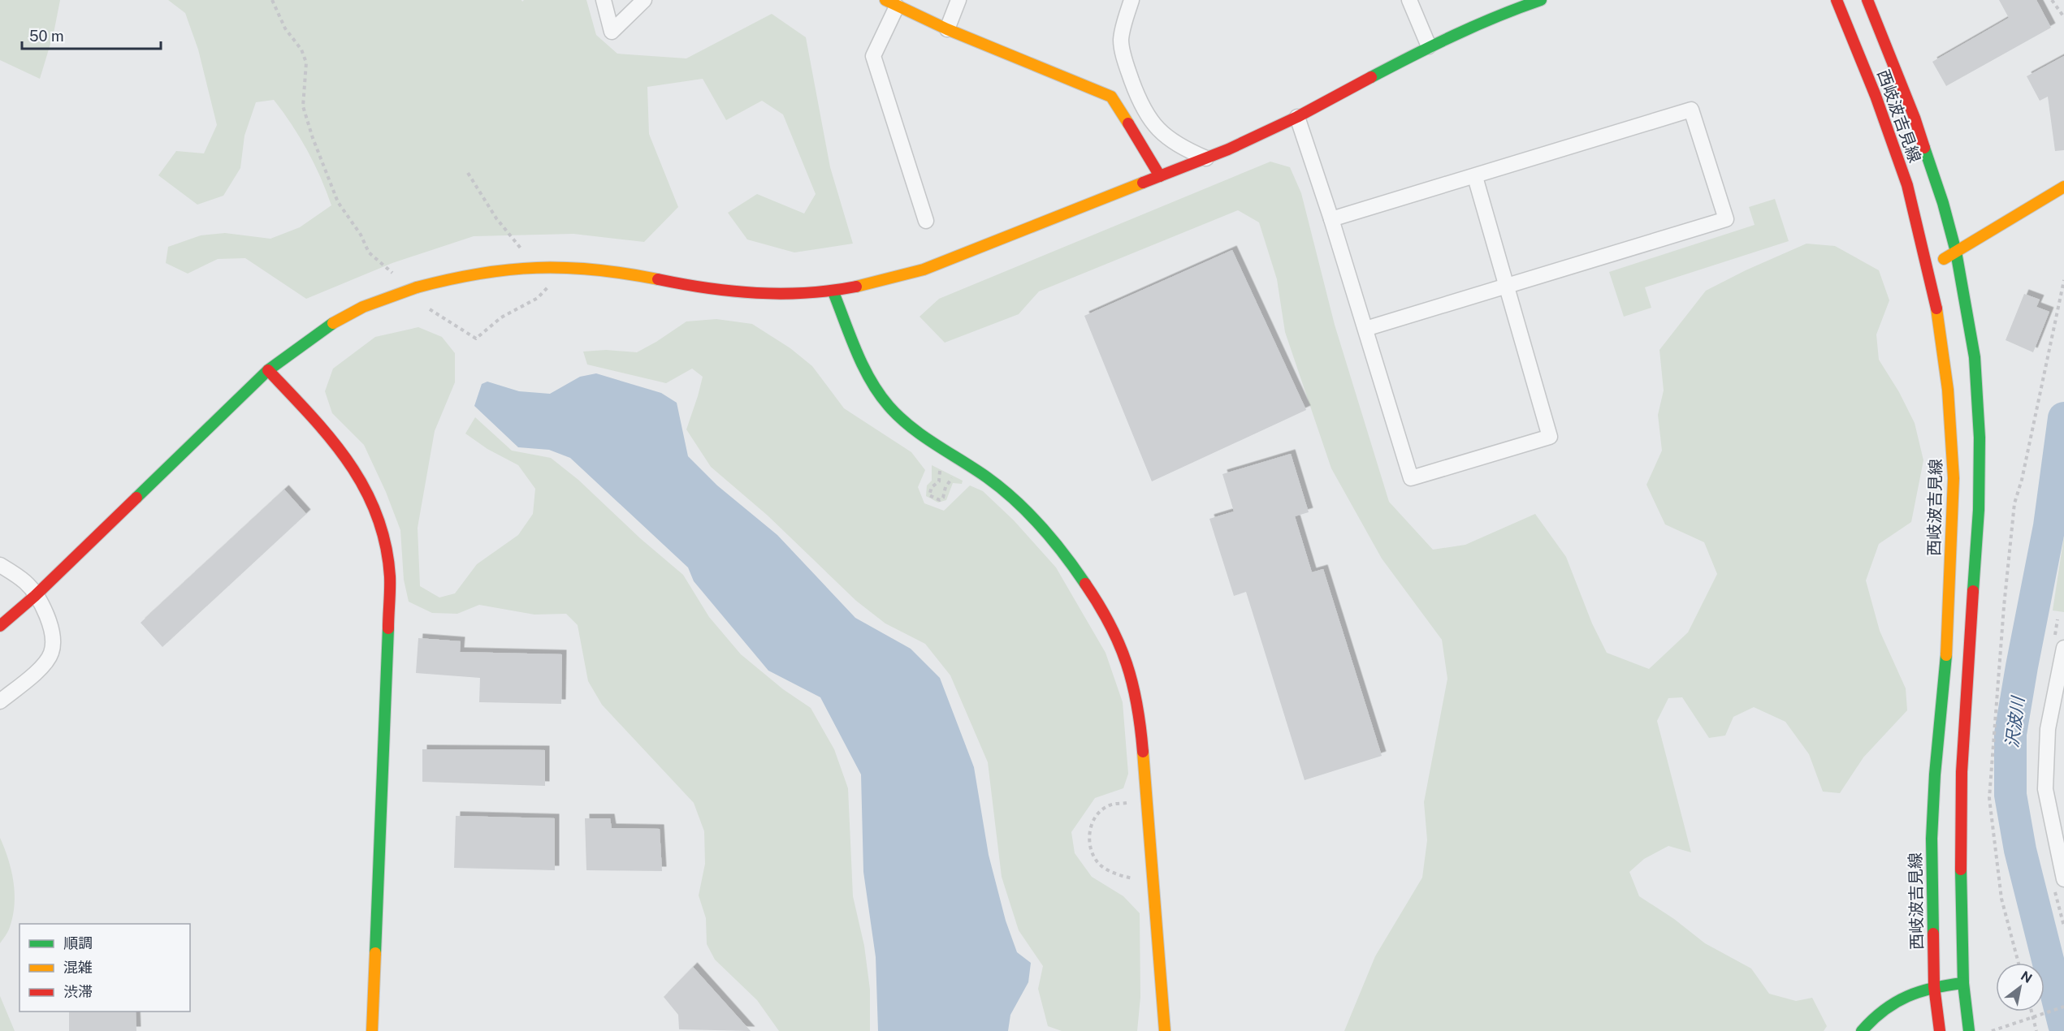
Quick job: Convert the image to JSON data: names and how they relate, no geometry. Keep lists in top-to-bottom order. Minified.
{"streets":{"street":["西岐波吉見線"]},"water":["沢波川"],"legend":["順調","混雑","渋滞"],"scale_bar":"50 m","north":"top right"}
